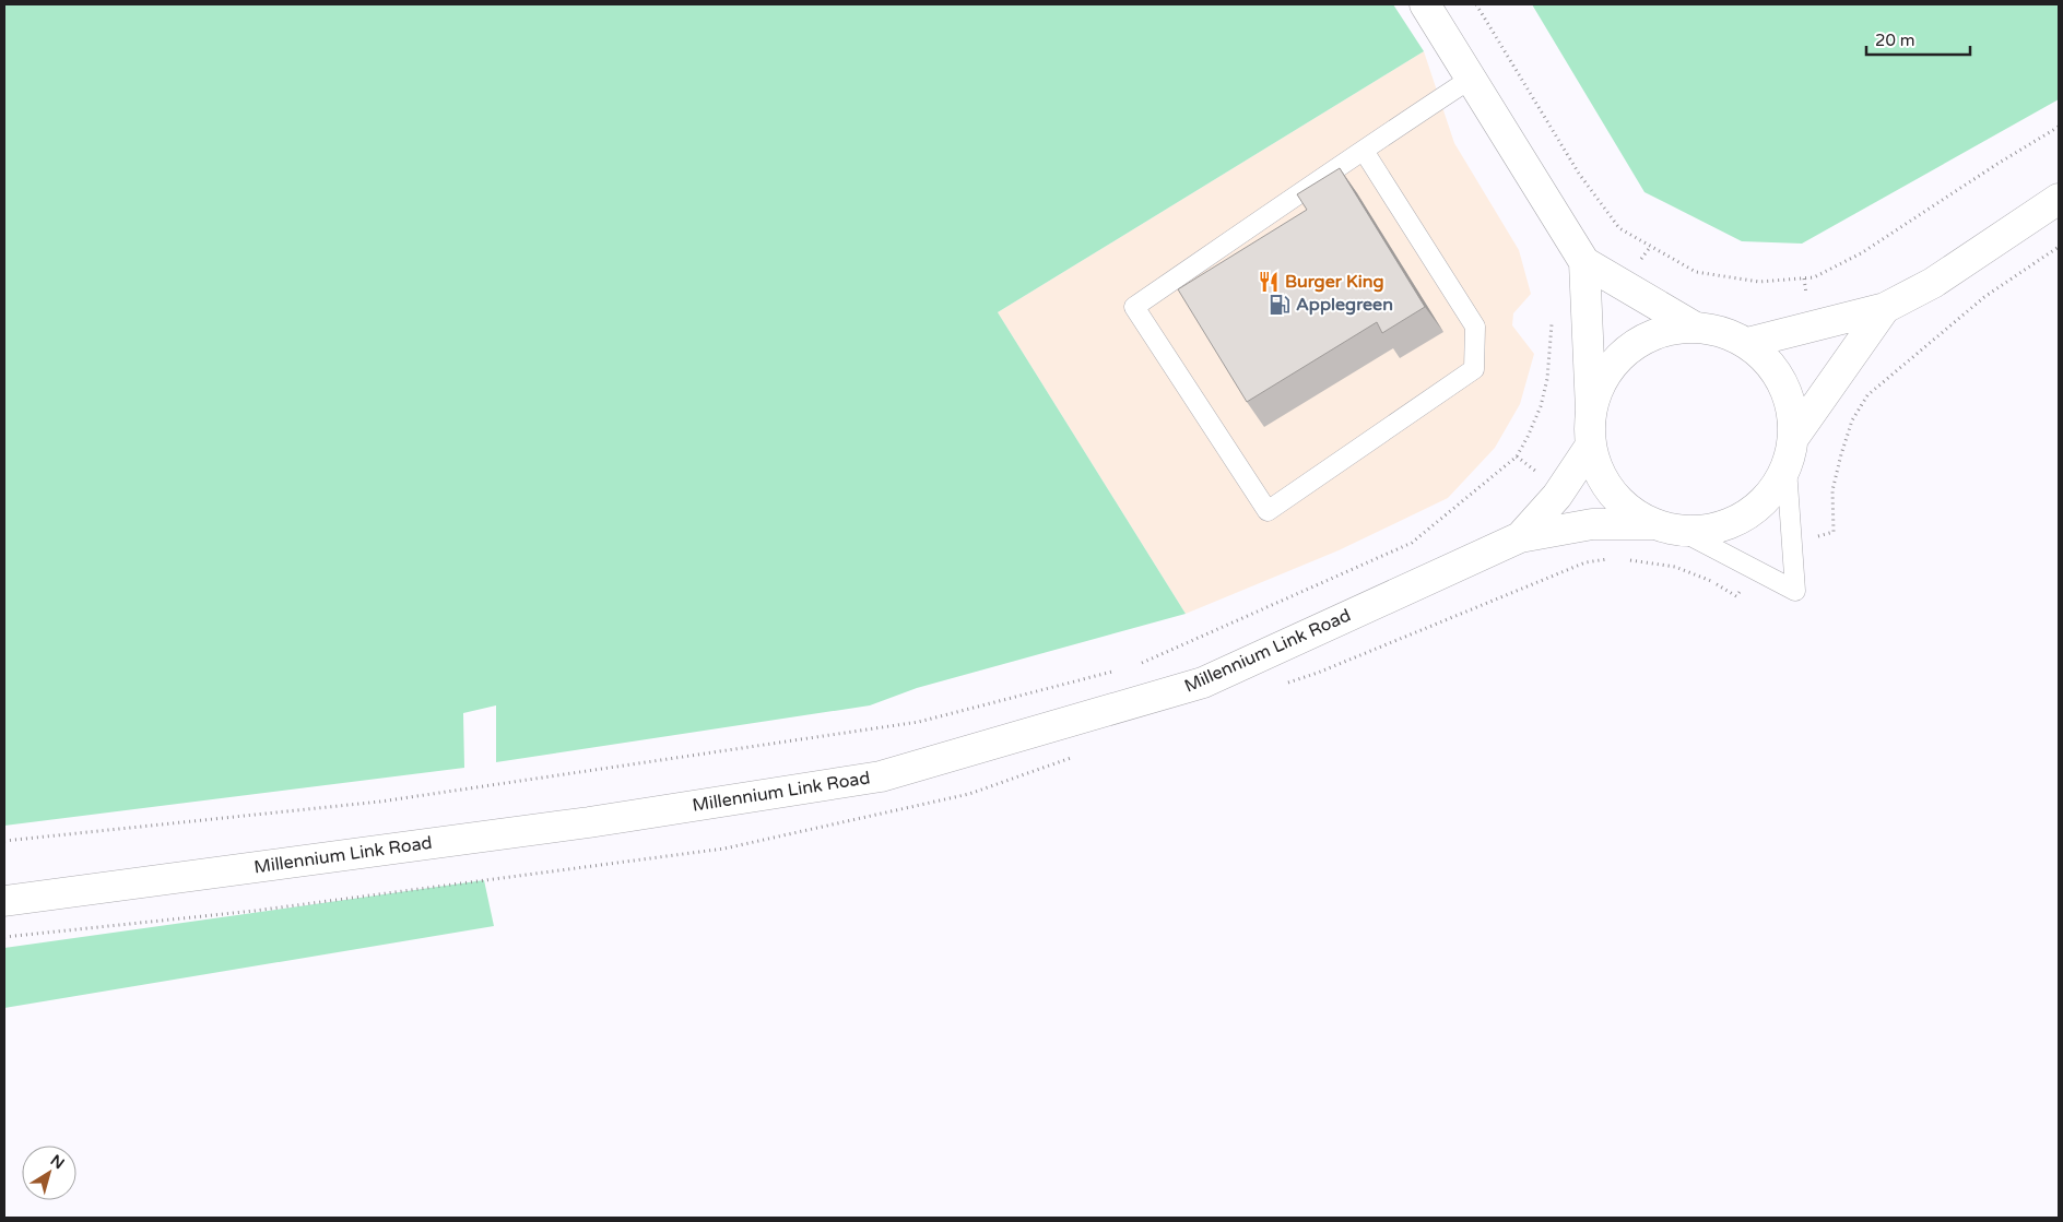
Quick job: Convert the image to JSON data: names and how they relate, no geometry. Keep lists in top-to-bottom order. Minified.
{"streets":{"main road":["Millennium Link Road"]},"places":{"restaurant":["Burger King"],"fuel station":["Applegreen"]},"scale_bar":"20 m","north":"top right"}
